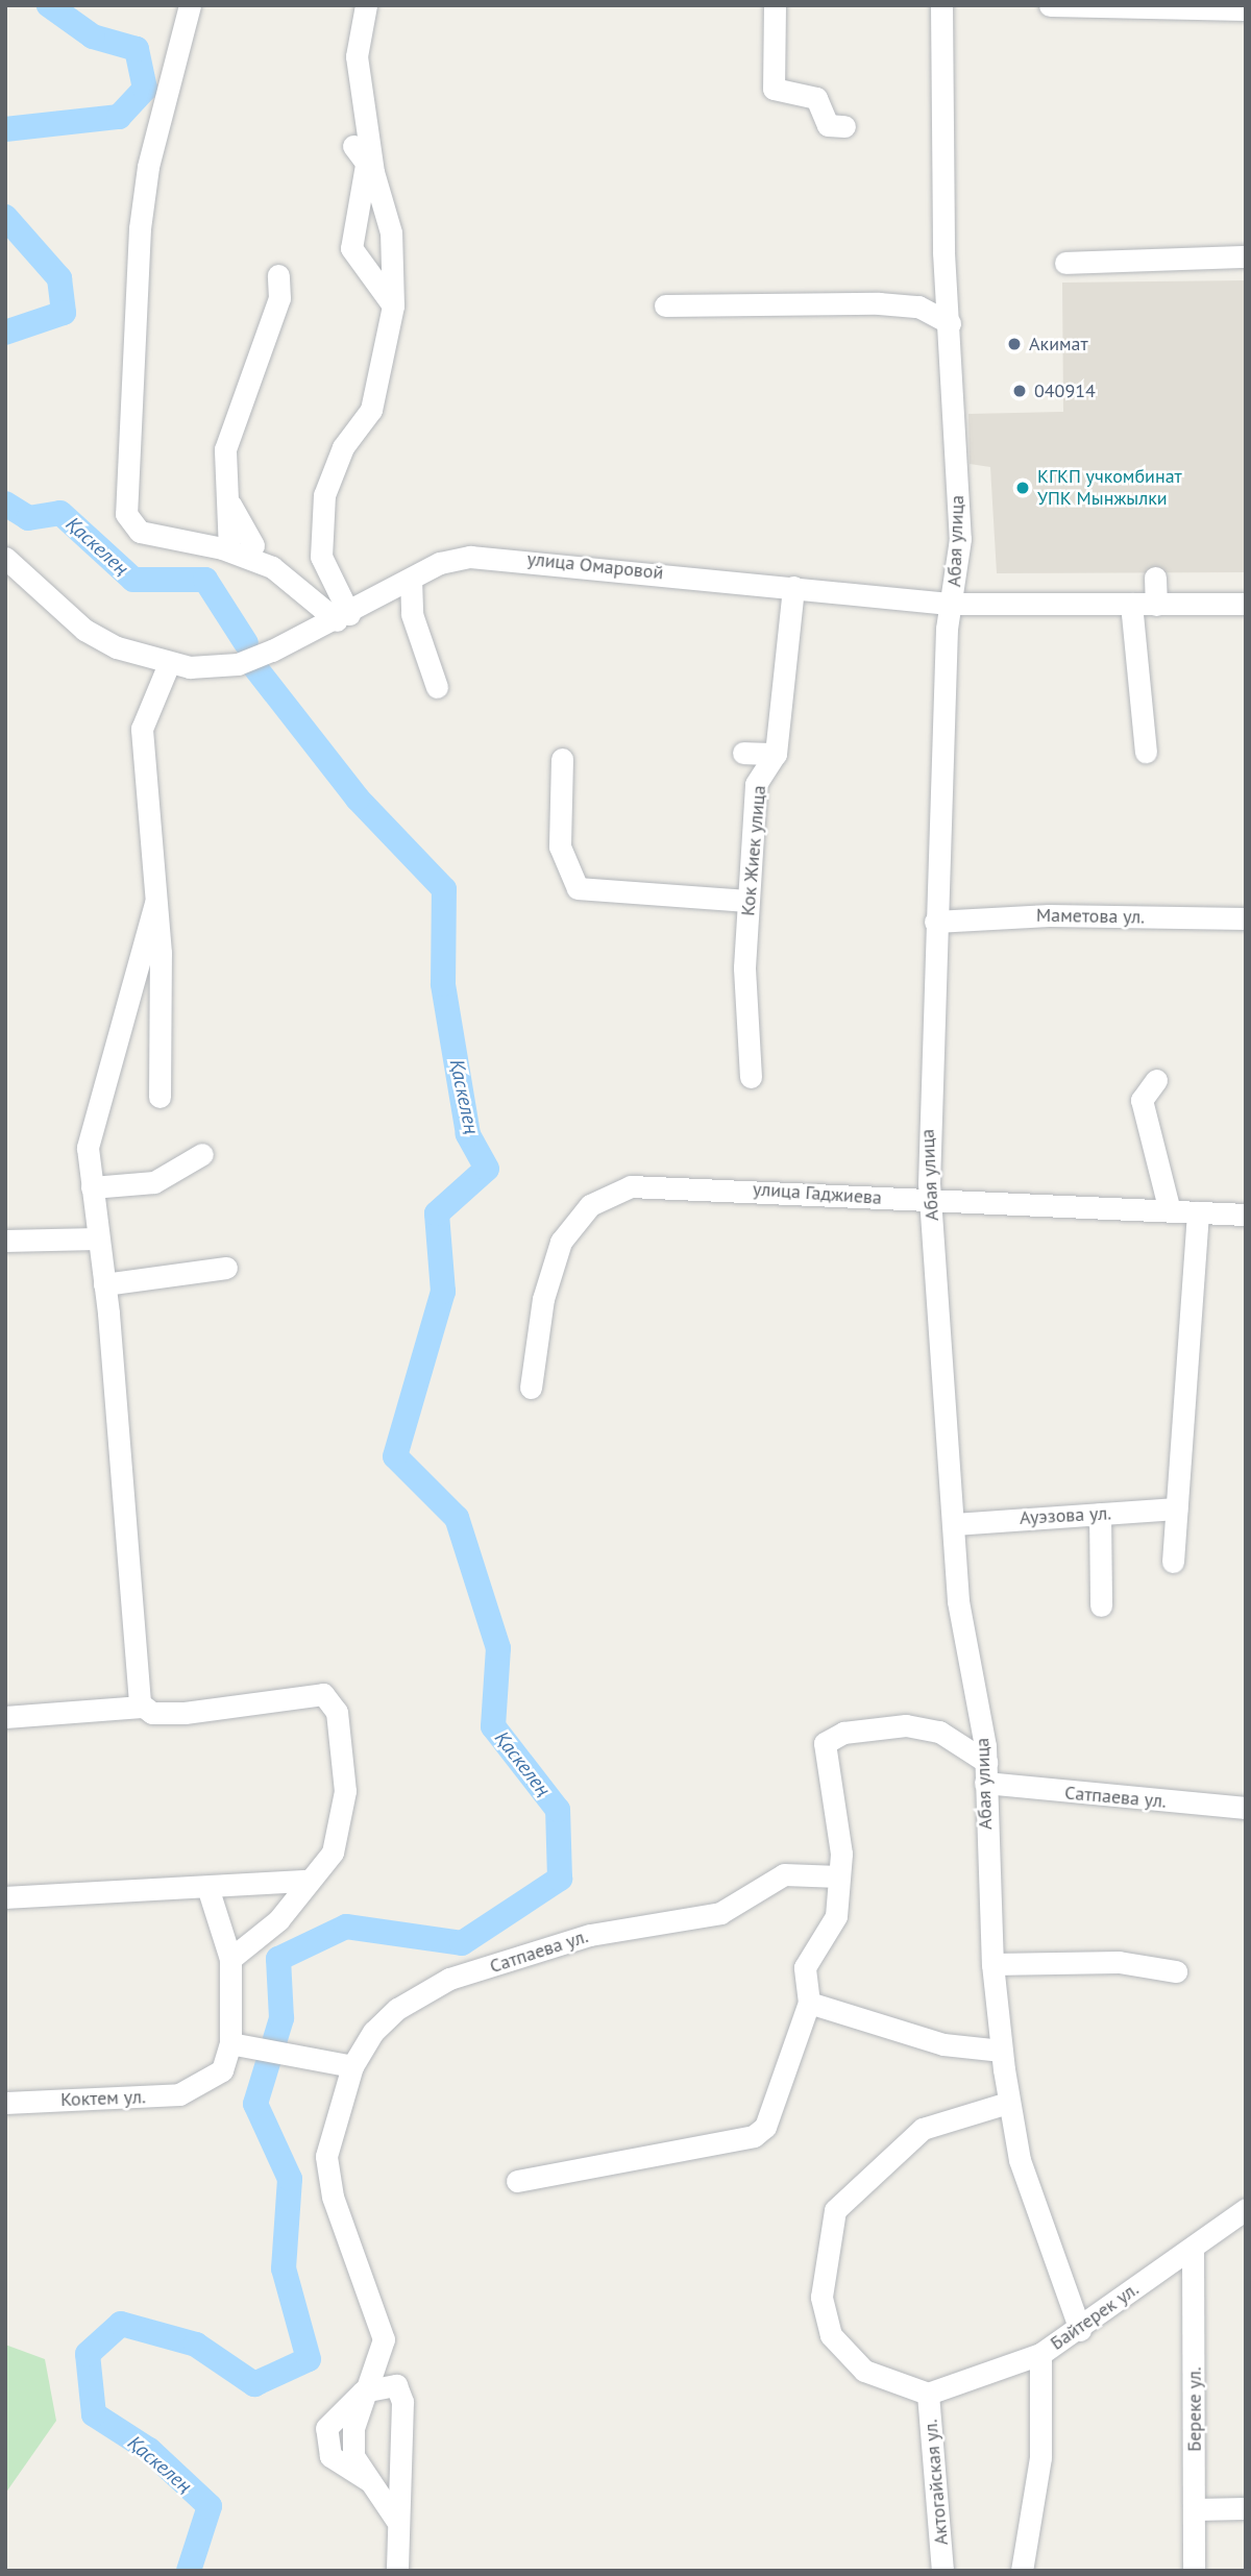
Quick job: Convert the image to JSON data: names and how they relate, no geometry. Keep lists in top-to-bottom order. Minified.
{"streets":{"street":["Абая улица","улица Омаровой","Кок Жиек улица","Маметова ул.","улица Гаджиева","Ауэзова ул.","Сатпаева ул.","Коктем ул.","Байтерек ул.","Береке ул.","Актогайская ул."]},"crossings":[["Абая улица","улица Омаровой"],["Абая улица","Маметова ул."],["Абая улица","улица Гаджиева"],["Абая улица","Ауэзова ул."],["Абая улица","Сатпаева ул."],["Абая улица","Байтерек ул."],["улица Омаровой","Кок Жиек улица"],["Байтерек ул.","Береке ул."],["Байтерек ул.","Актогайская ул."]],"water":["Қаскелең"],"places":["Акимат","040914","КГКП учкомбинат УПК Мынжылки"]}
